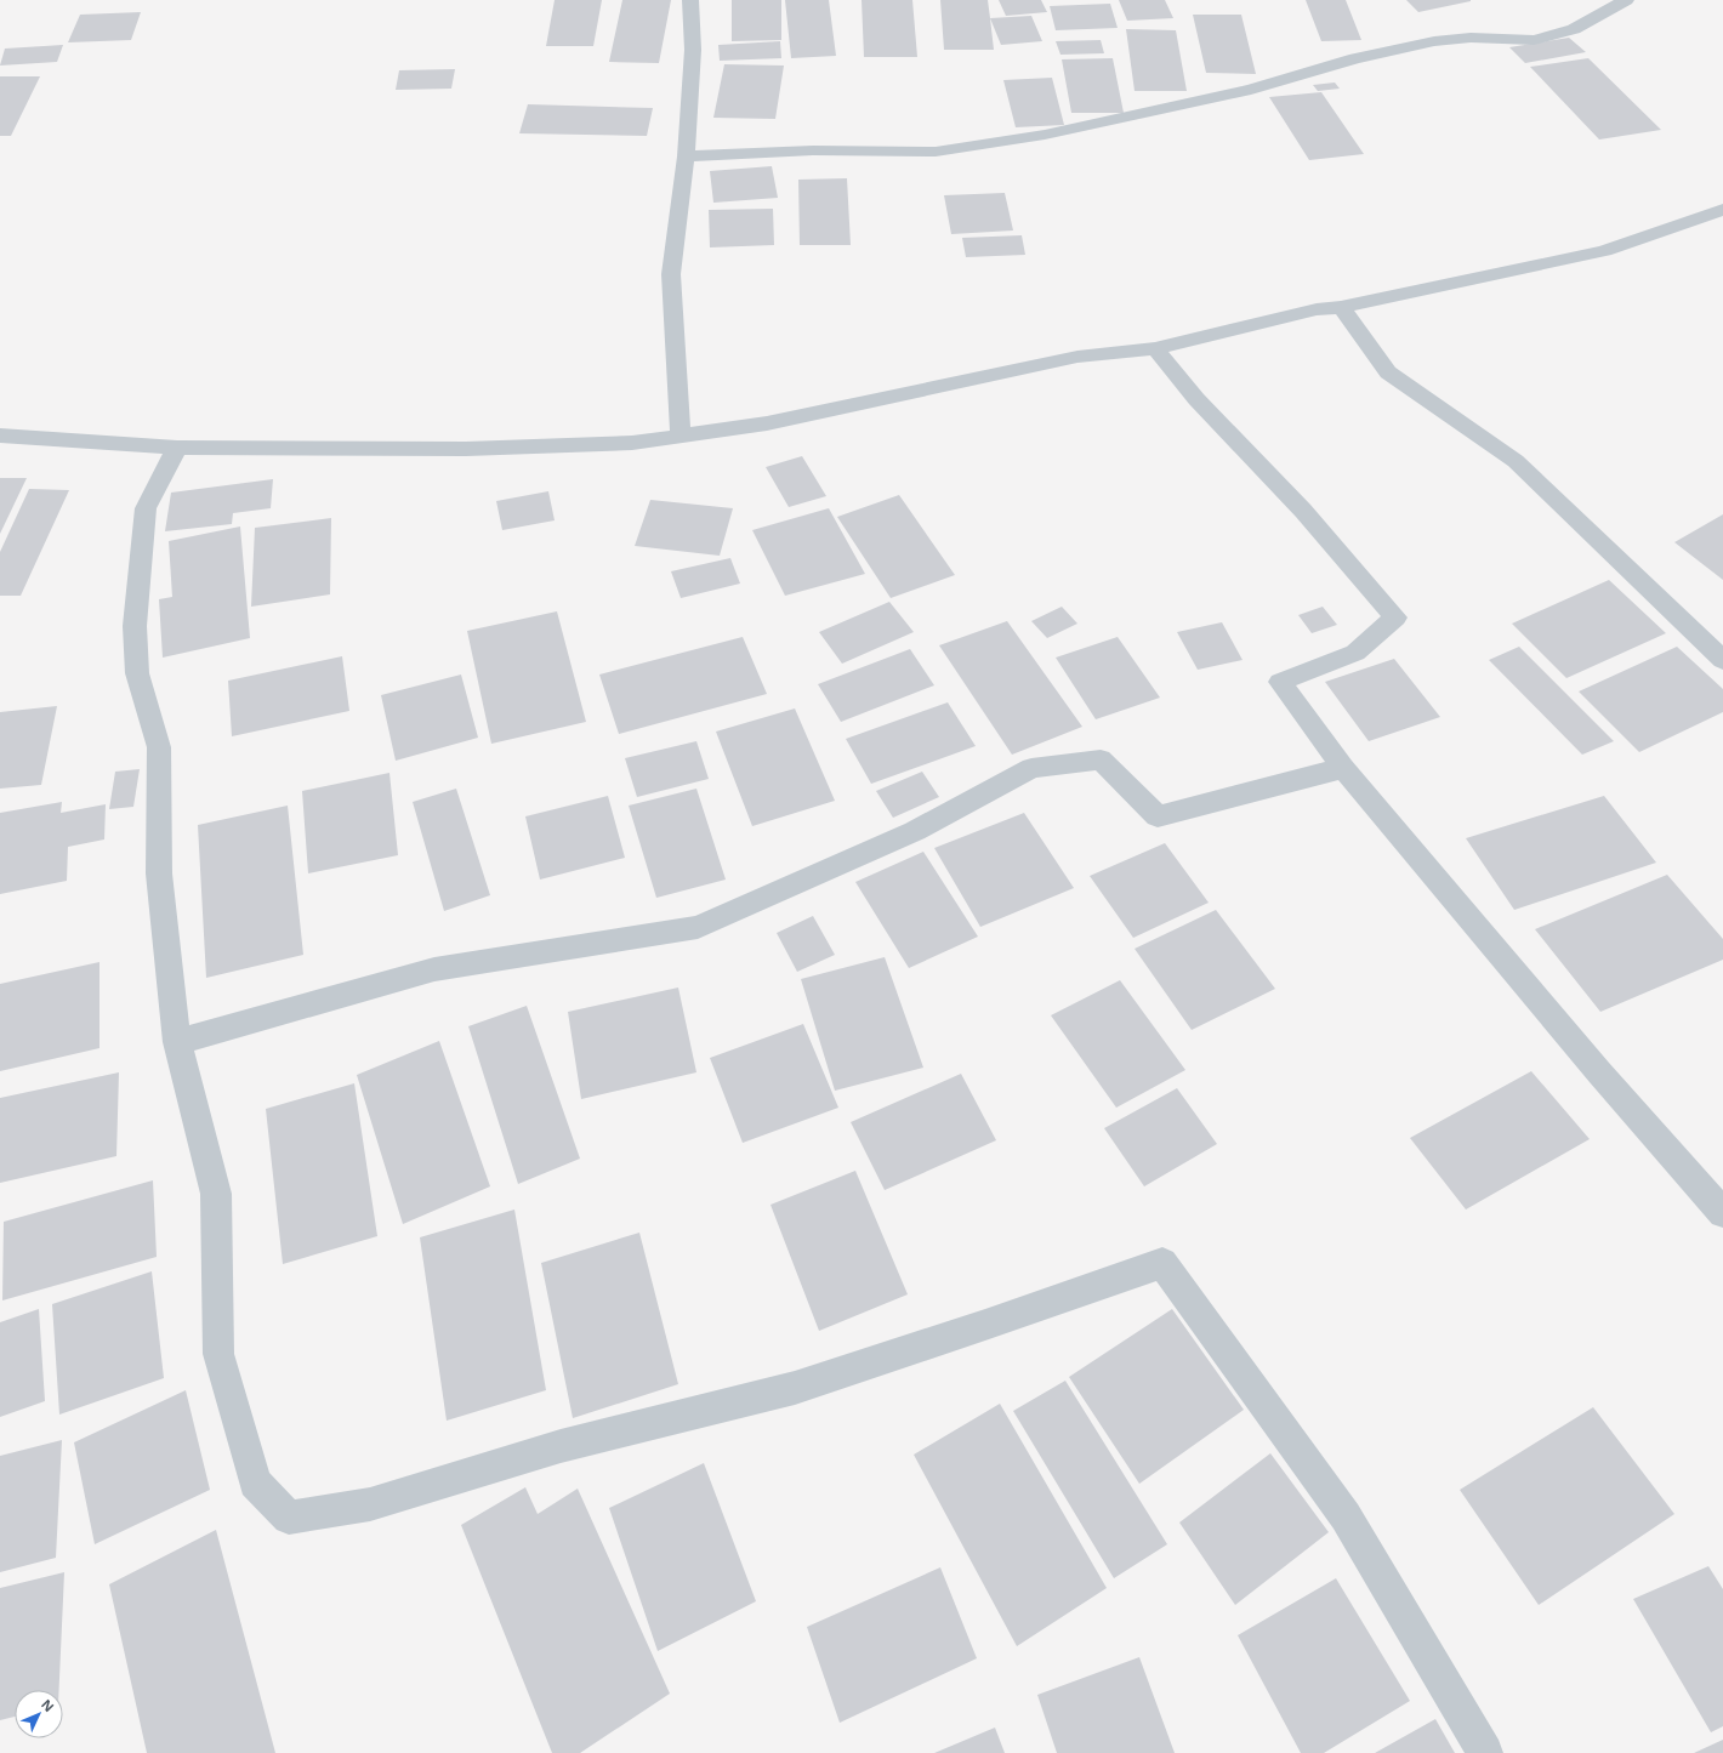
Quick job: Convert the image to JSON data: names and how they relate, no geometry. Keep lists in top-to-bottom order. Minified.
{"north":"top right"}
